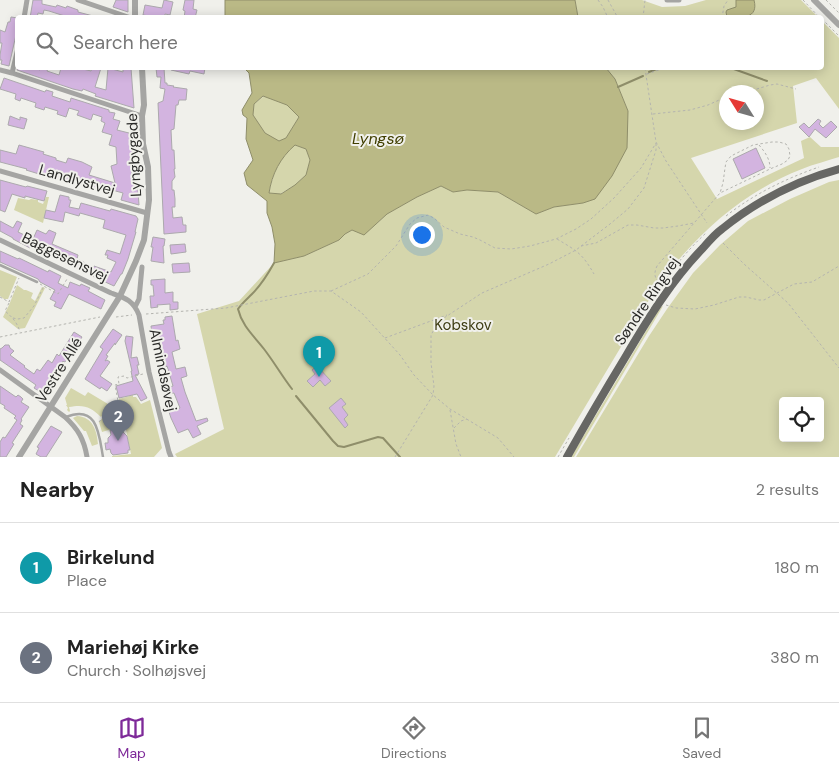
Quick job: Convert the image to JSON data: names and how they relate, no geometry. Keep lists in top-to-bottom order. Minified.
{"streets":{"main road":["Søndre Ringvej"],"street":["Lyngbygade","Landlystvej","Baggesensvej","Vestre Allé","Almindsøvej"]},"crossings":[["Lyngbygade","Landlystvej"],["Lyngbygade","Baggesensvej"],["Lyngbygade","Vestre Allé"],["Baggesensvej","Vestre Allé"]],"water":["Lyngsø"],"parks":["Kobskov"],"north":"top left","page":{"search":"Search here","pins":["1","2"],"heading":["Nearby","2 results"],"list":[{"mark":"1","name":"Birkelund","note":"Place","value":"180 m"},{"mark":"2","name":"Mariehøj Kirke","note":"Church · Solhøjsvej","value":"380 m"}],"nav":["Map","Directions","Saved"]}}
